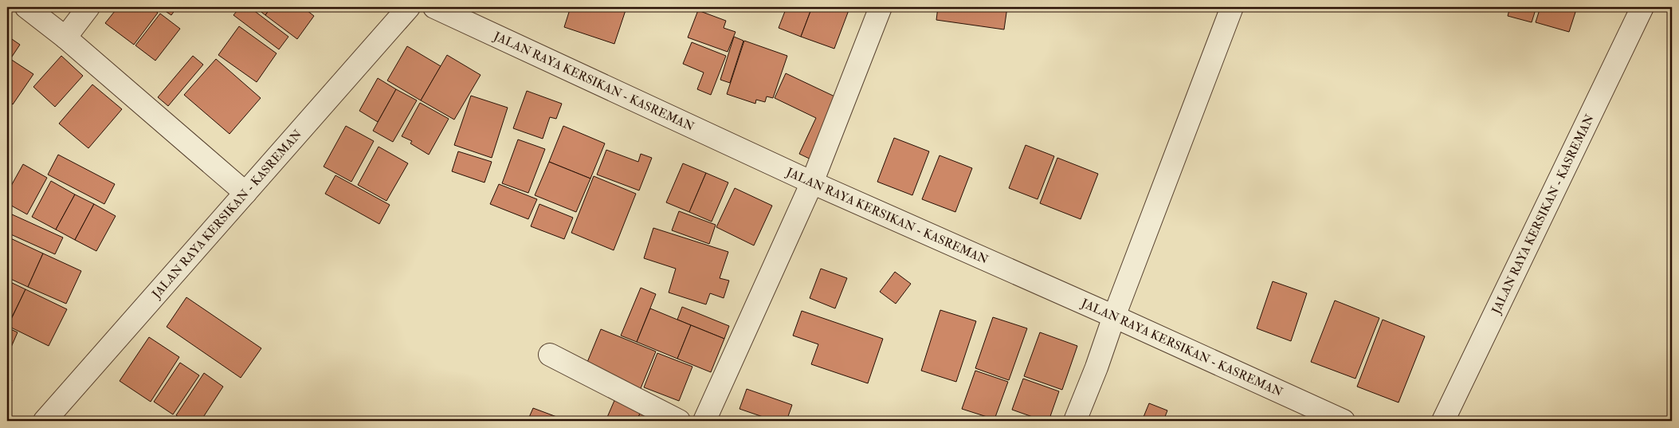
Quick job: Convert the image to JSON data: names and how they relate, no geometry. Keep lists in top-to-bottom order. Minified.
{"streets":{"street":["JALAN RAYA KERSIKAN - KASREMAN"]}}
